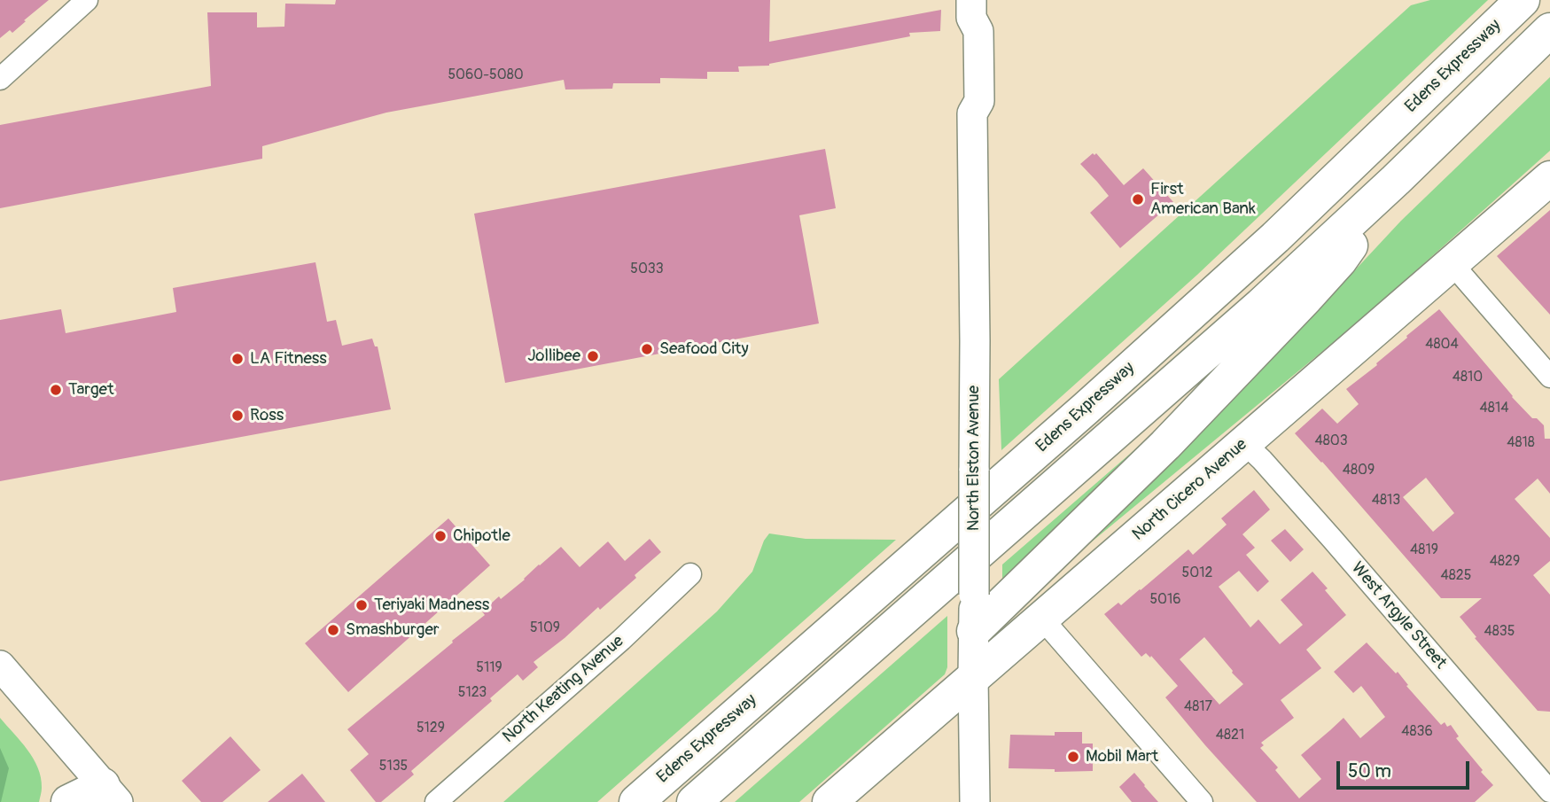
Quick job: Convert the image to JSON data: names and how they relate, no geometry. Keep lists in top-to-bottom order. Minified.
{"streets":{"main road":["Edens Expressway","North Elston Avenue","North Cicero Avenue"],"street":["West Argyle Street","North Keating Avenue"]},"crossings":[["North Elston Avenue","North Cicero Avenue"],["North Cicero Avenue","West Argyle Street"]],"places":["First American Bank","Seafood City","Jollibee","LA Fitness","Target","Ross","Chipotle","Teriyaki Madness","Smashburger","Mobil Mart"],"house_numbers":["5060-5080","5033","4804","4810","4814","4803","4818","4809","4813","4819","4829","5012","4825","5016","5109","4835","5119","5123","4817","5129","4836","4821","5135"],"scale_bar":"50 m"}
